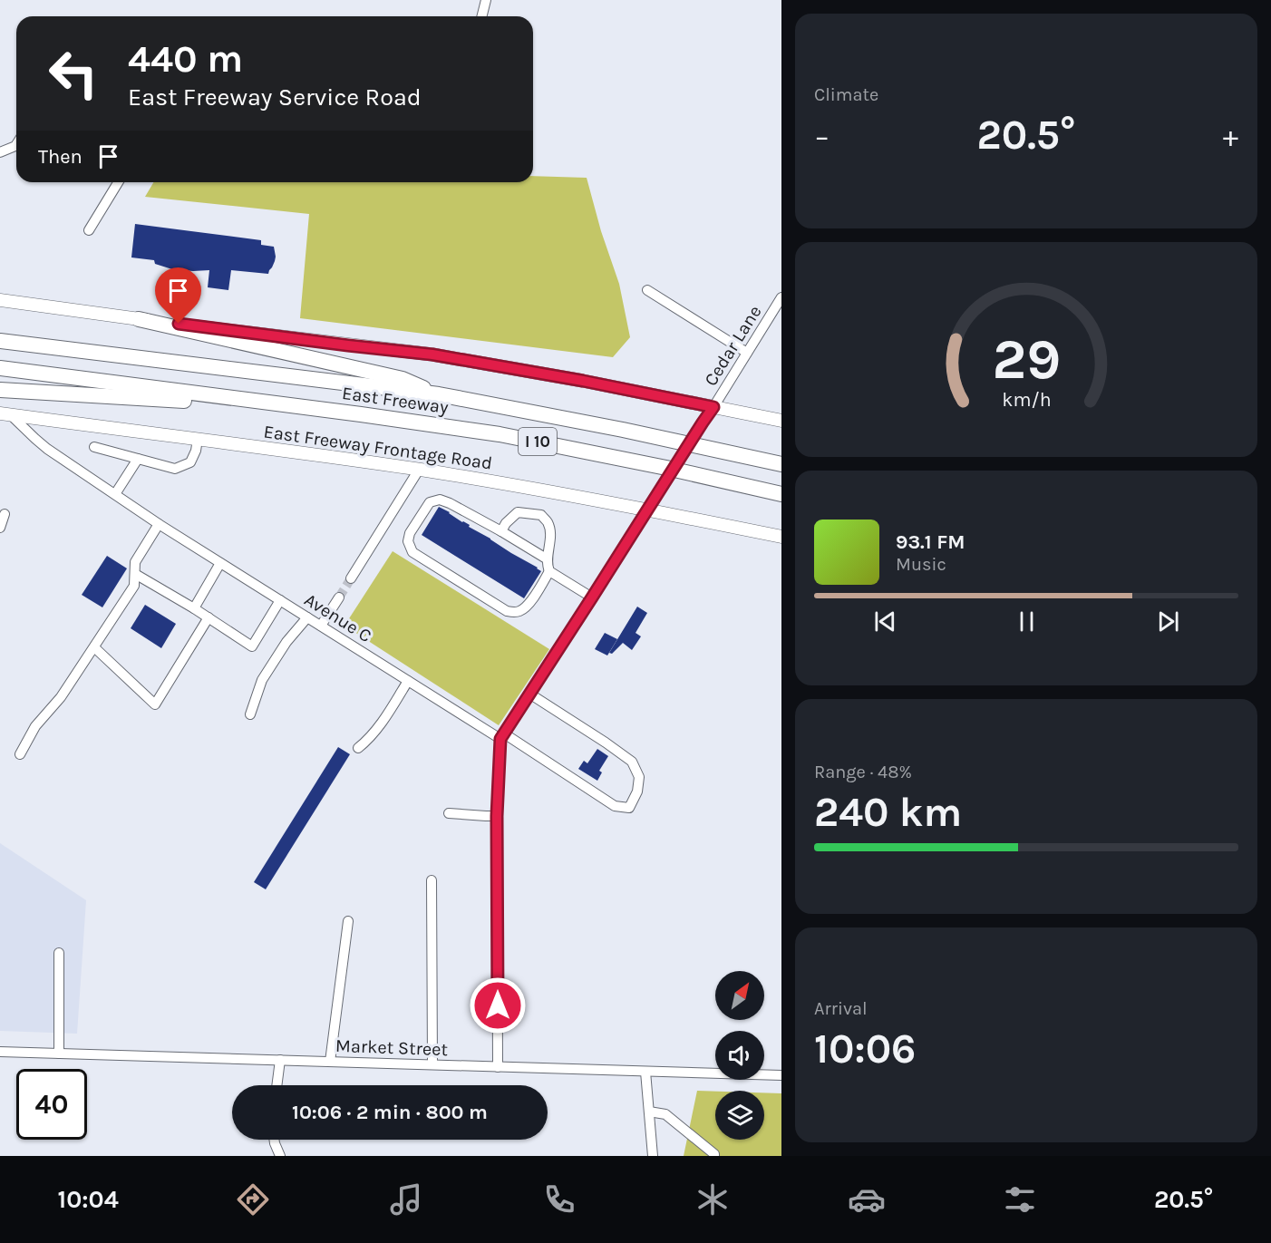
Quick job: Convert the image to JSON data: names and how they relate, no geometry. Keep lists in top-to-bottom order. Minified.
{"streets":{"highway":["East Freeway","I 10"],"main road":["East Freeway Frontage Road"],"street":["Cedar Lane","Avenue C","Market Street"]},"crossings":[["Cedar Lane","East Freeway Frontage Road"],["Cedar Lane","Avenue C"],["Cedar Lane","Market Street"],["East Freeway Frontage Road","Avenue C"]],"north":"top right","page":{"tile":["Climate",["Range · 48%","240 km"],["Arrival","10:06"]],"turn":["440 m","East Freeway Service Road"],"heat":["−","20.5°","+"],"then":"Then","song":["93.1 FM","Music"],"limit":"40","trip":"10:06 · 2 min · 800 m","tabs":["10:04","20.5°"],"gauge":["29","km/h"]}}
